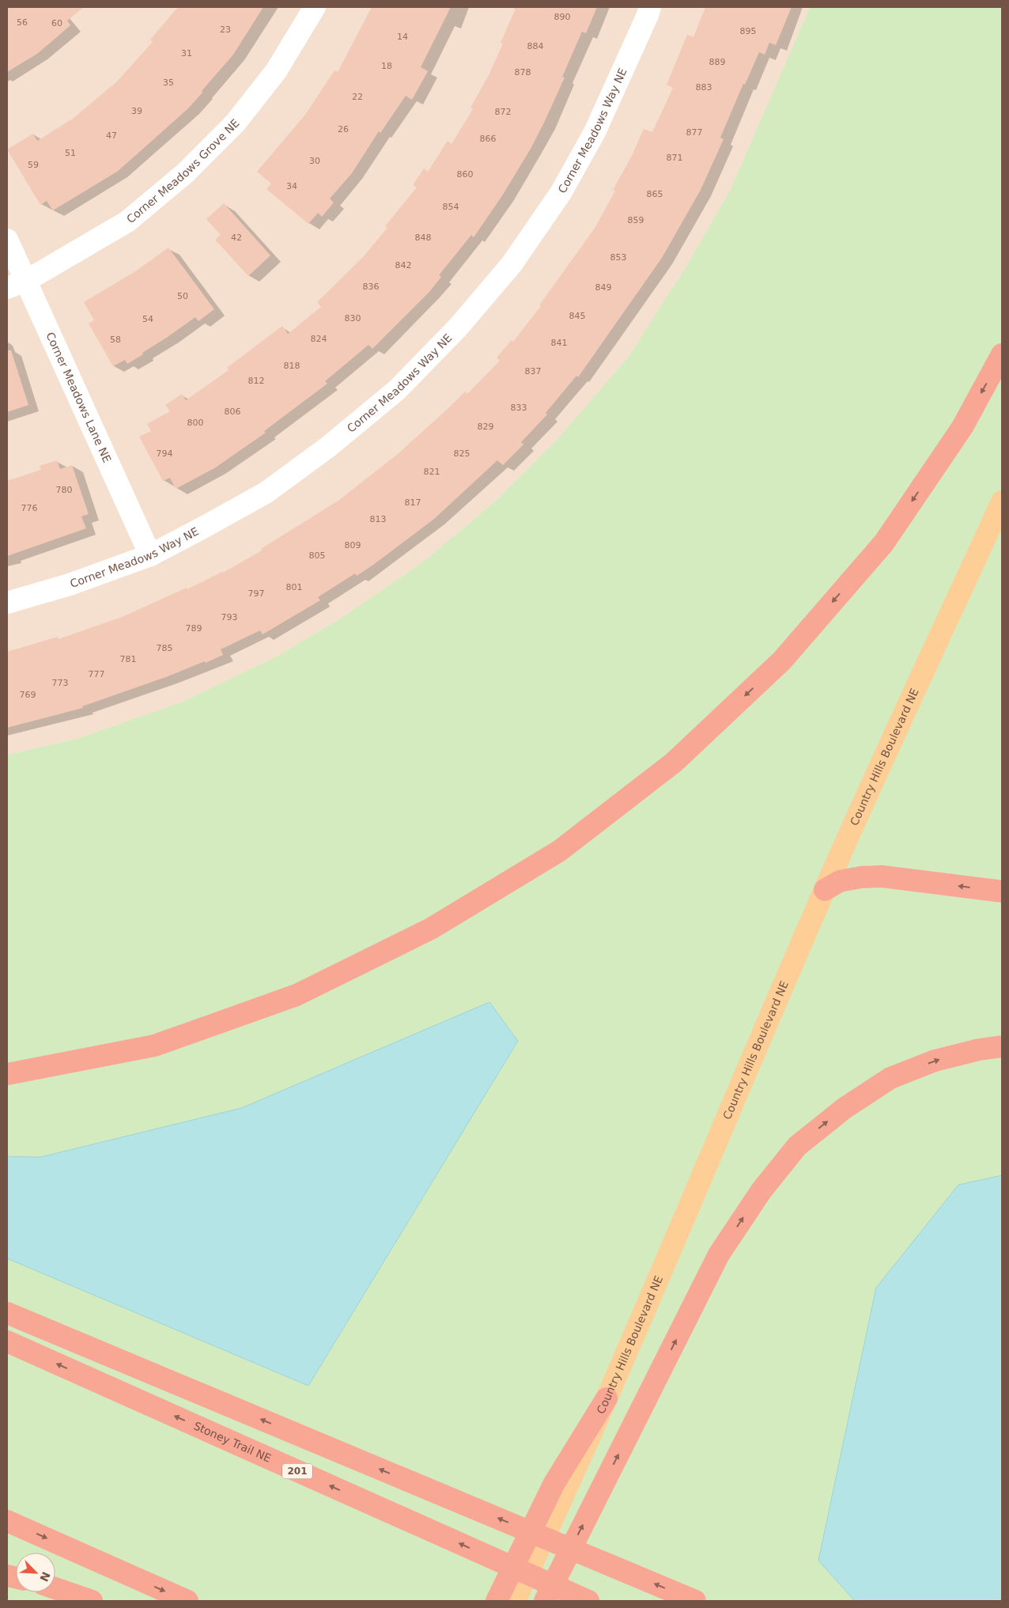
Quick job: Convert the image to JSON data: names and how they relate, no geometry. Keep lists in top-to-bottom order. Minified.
{"streets":{"highway":["Stoney Trail NE","201"],"main road":["Country Hills Boulevard NE"],"street":["Corner Meadows Way NE","Corner Meadows Grove NE","Corner Meadows Lane NE"]},"crossings":[["Corner Meadows Way NE","Corner Meadows Lane NE"],["Corner Meadows Grove NE","Corner Meadows Lane NE"]],"house_numbers":["890","56","60","23","895","14","884","31","889","18","878","35","883","22","39","872","26","877","47","866","51","871","30","59","860","34","865","854","859","42","848","853","842","836","849","50","845","830","54","824","58","841","818","837","812","833","806","800","829","794","825","821","780","817","776","813","809","805","801","797","793","789","785","781","777","773","769"],"north":"bottom right"}
